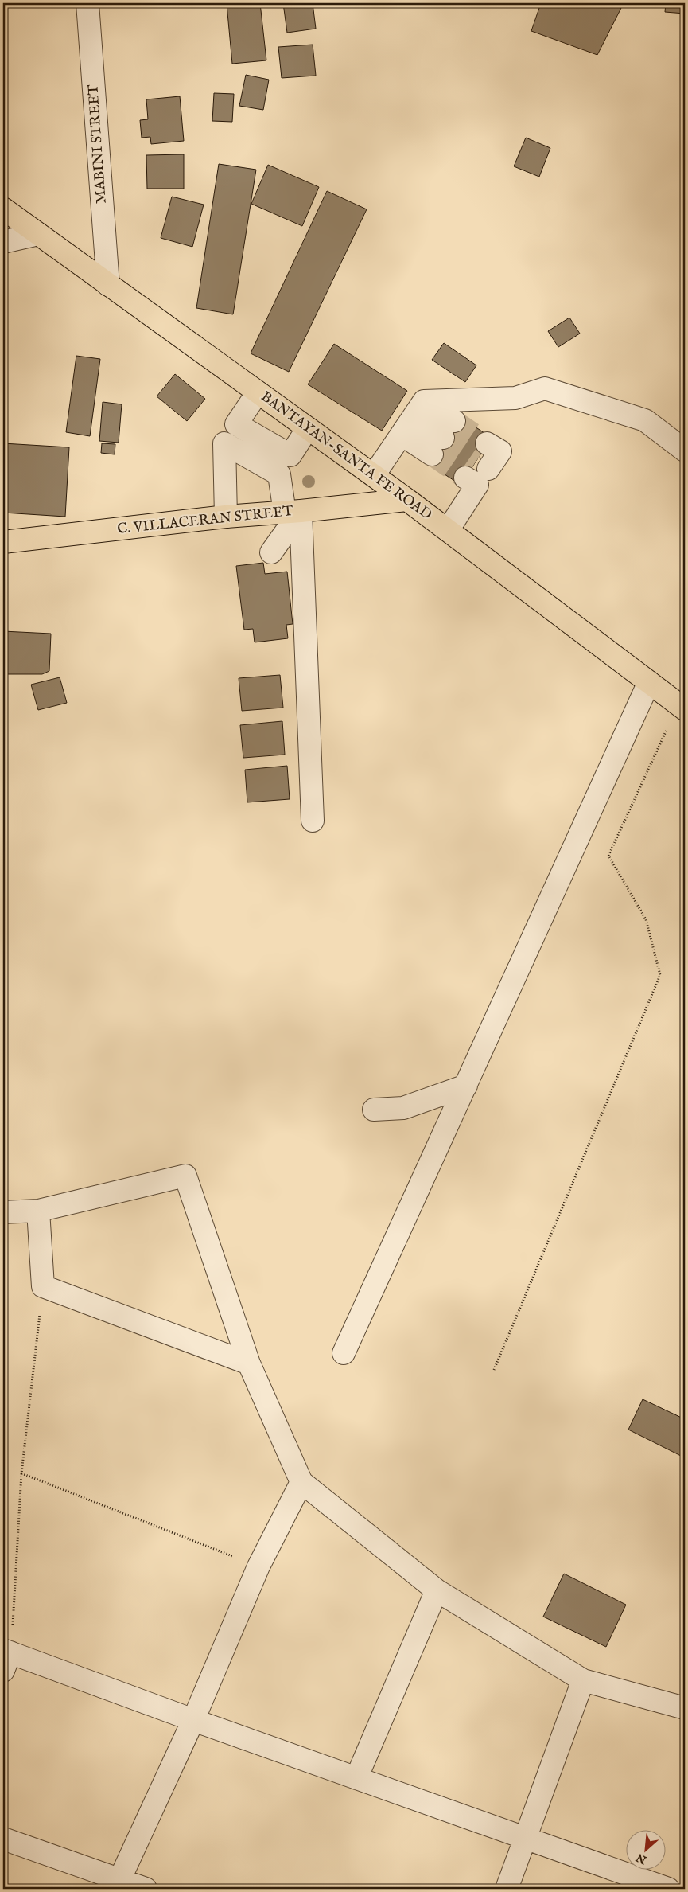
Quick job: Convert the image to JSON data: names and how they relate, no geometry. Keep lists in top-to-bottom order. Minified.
{"streets":{"main road":["BANTAYAN-SANTA FE ROAD","C. VILLACERAN STREET"],"street":["MABINI STREET"]},"crossings":[["MABINI STREET","BANTAYAN-SANTA FE ROAD"],["BANTAYAN-SANTA FE ROAD","C. VILLACERAN STREET"]],"north":"bottom left"}
